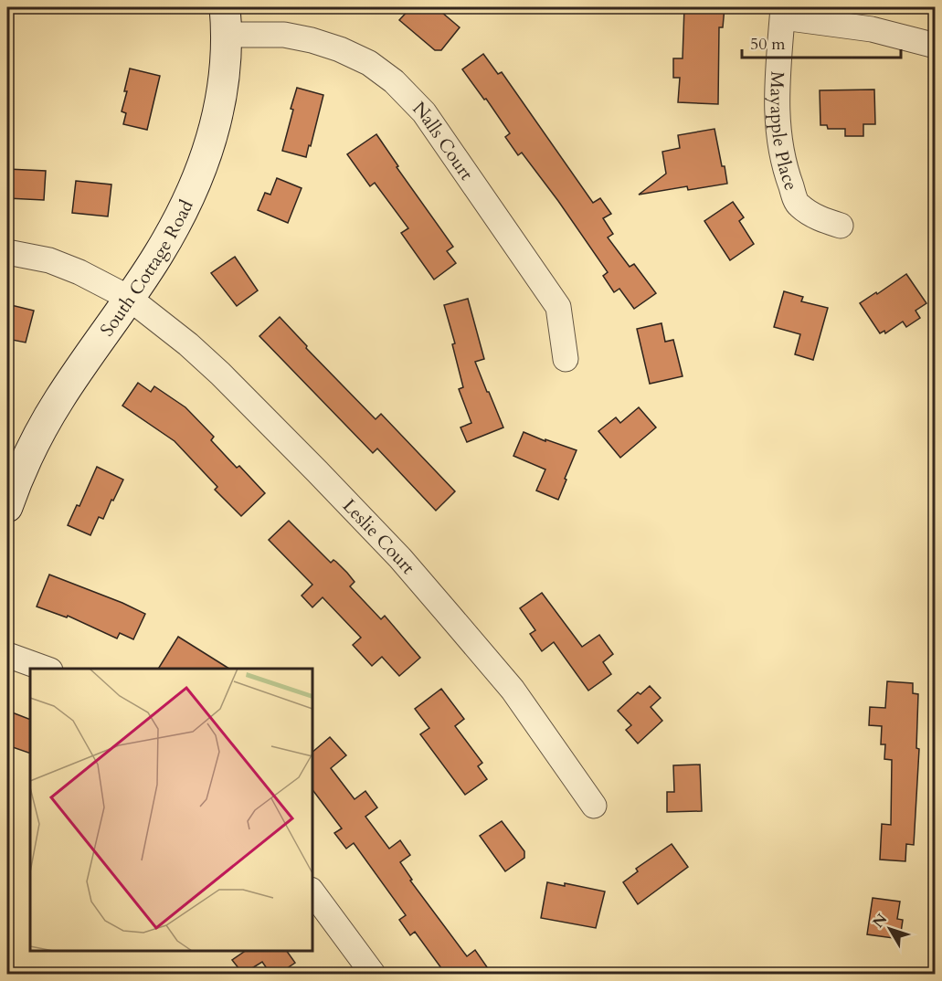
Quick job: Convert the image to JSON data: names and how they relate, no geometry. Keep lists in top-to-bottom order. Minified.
{"streets":{"street":["Mayapple Place","Nalls Court","South Cottage Road","Leslie Court"]},"crossings":[["Nalls Court","South Cottage Road"],["South Cottage Road","Leslie Court"]],"scale_bar":"50 m","north":"top left"}
